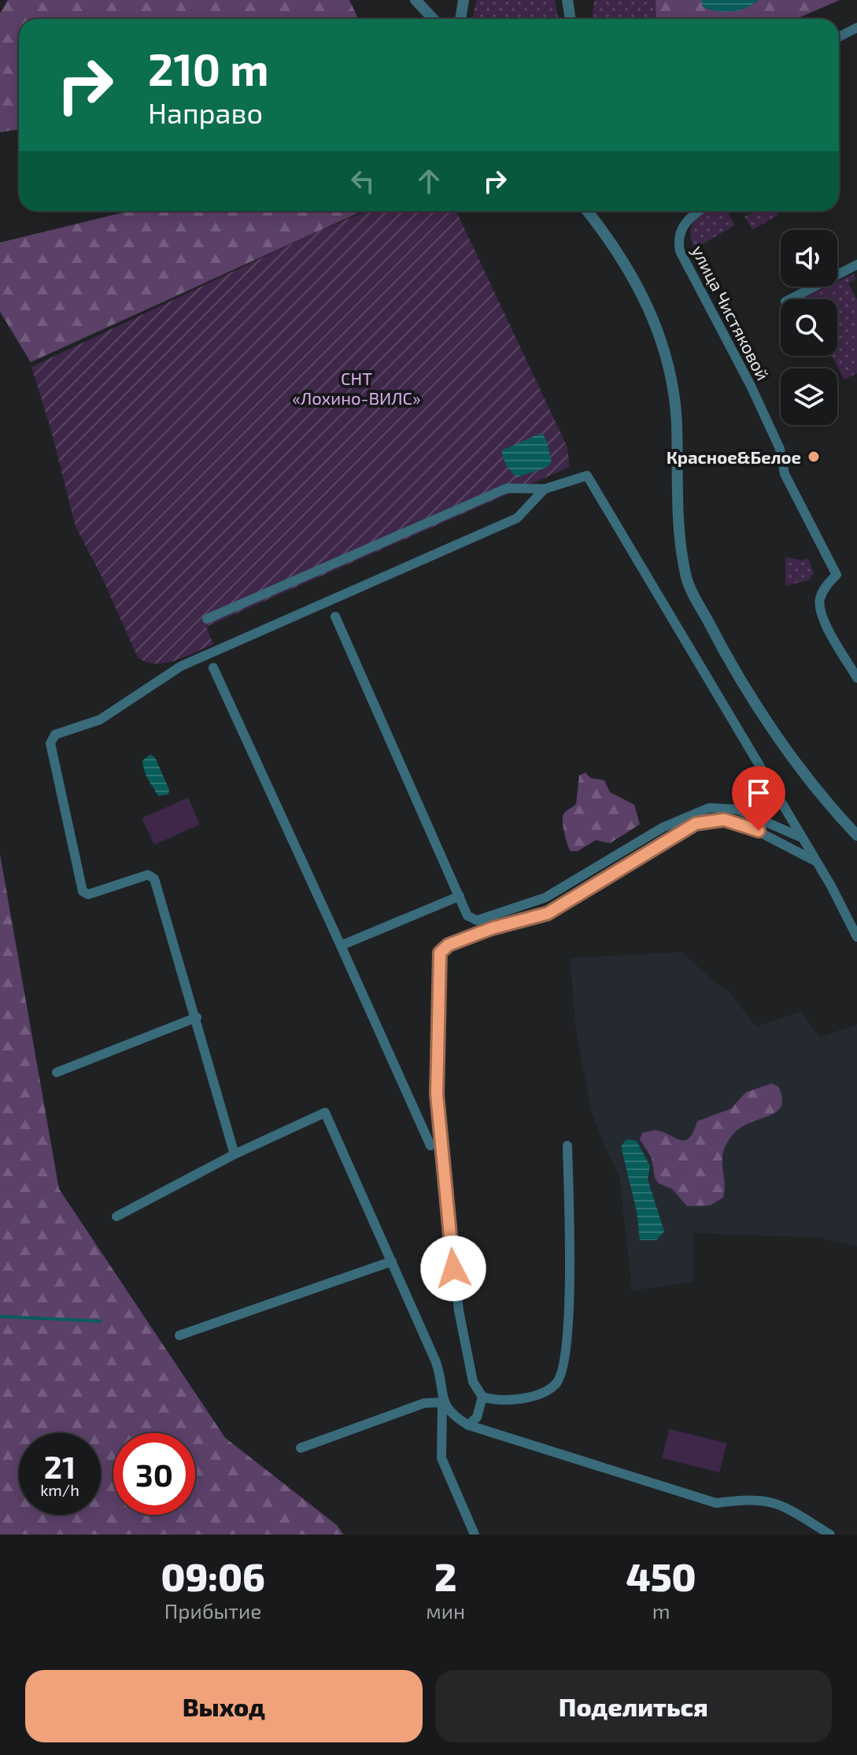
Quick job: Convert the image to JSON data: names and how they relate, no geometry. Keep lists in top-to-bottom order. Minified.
{"streets":{"street":["улица Чистяковой"]},"parks":["СНТ «Лохино-ВИЛС»"],"places":["Красное&Белое"],"page":{"turn":["210 m","Направо"],"speed":"21 km/h","limit":"30","eta":["09:06","Прибытие","2","мин","450","m"],"buttons":["Выход","Поделиться"]}}
